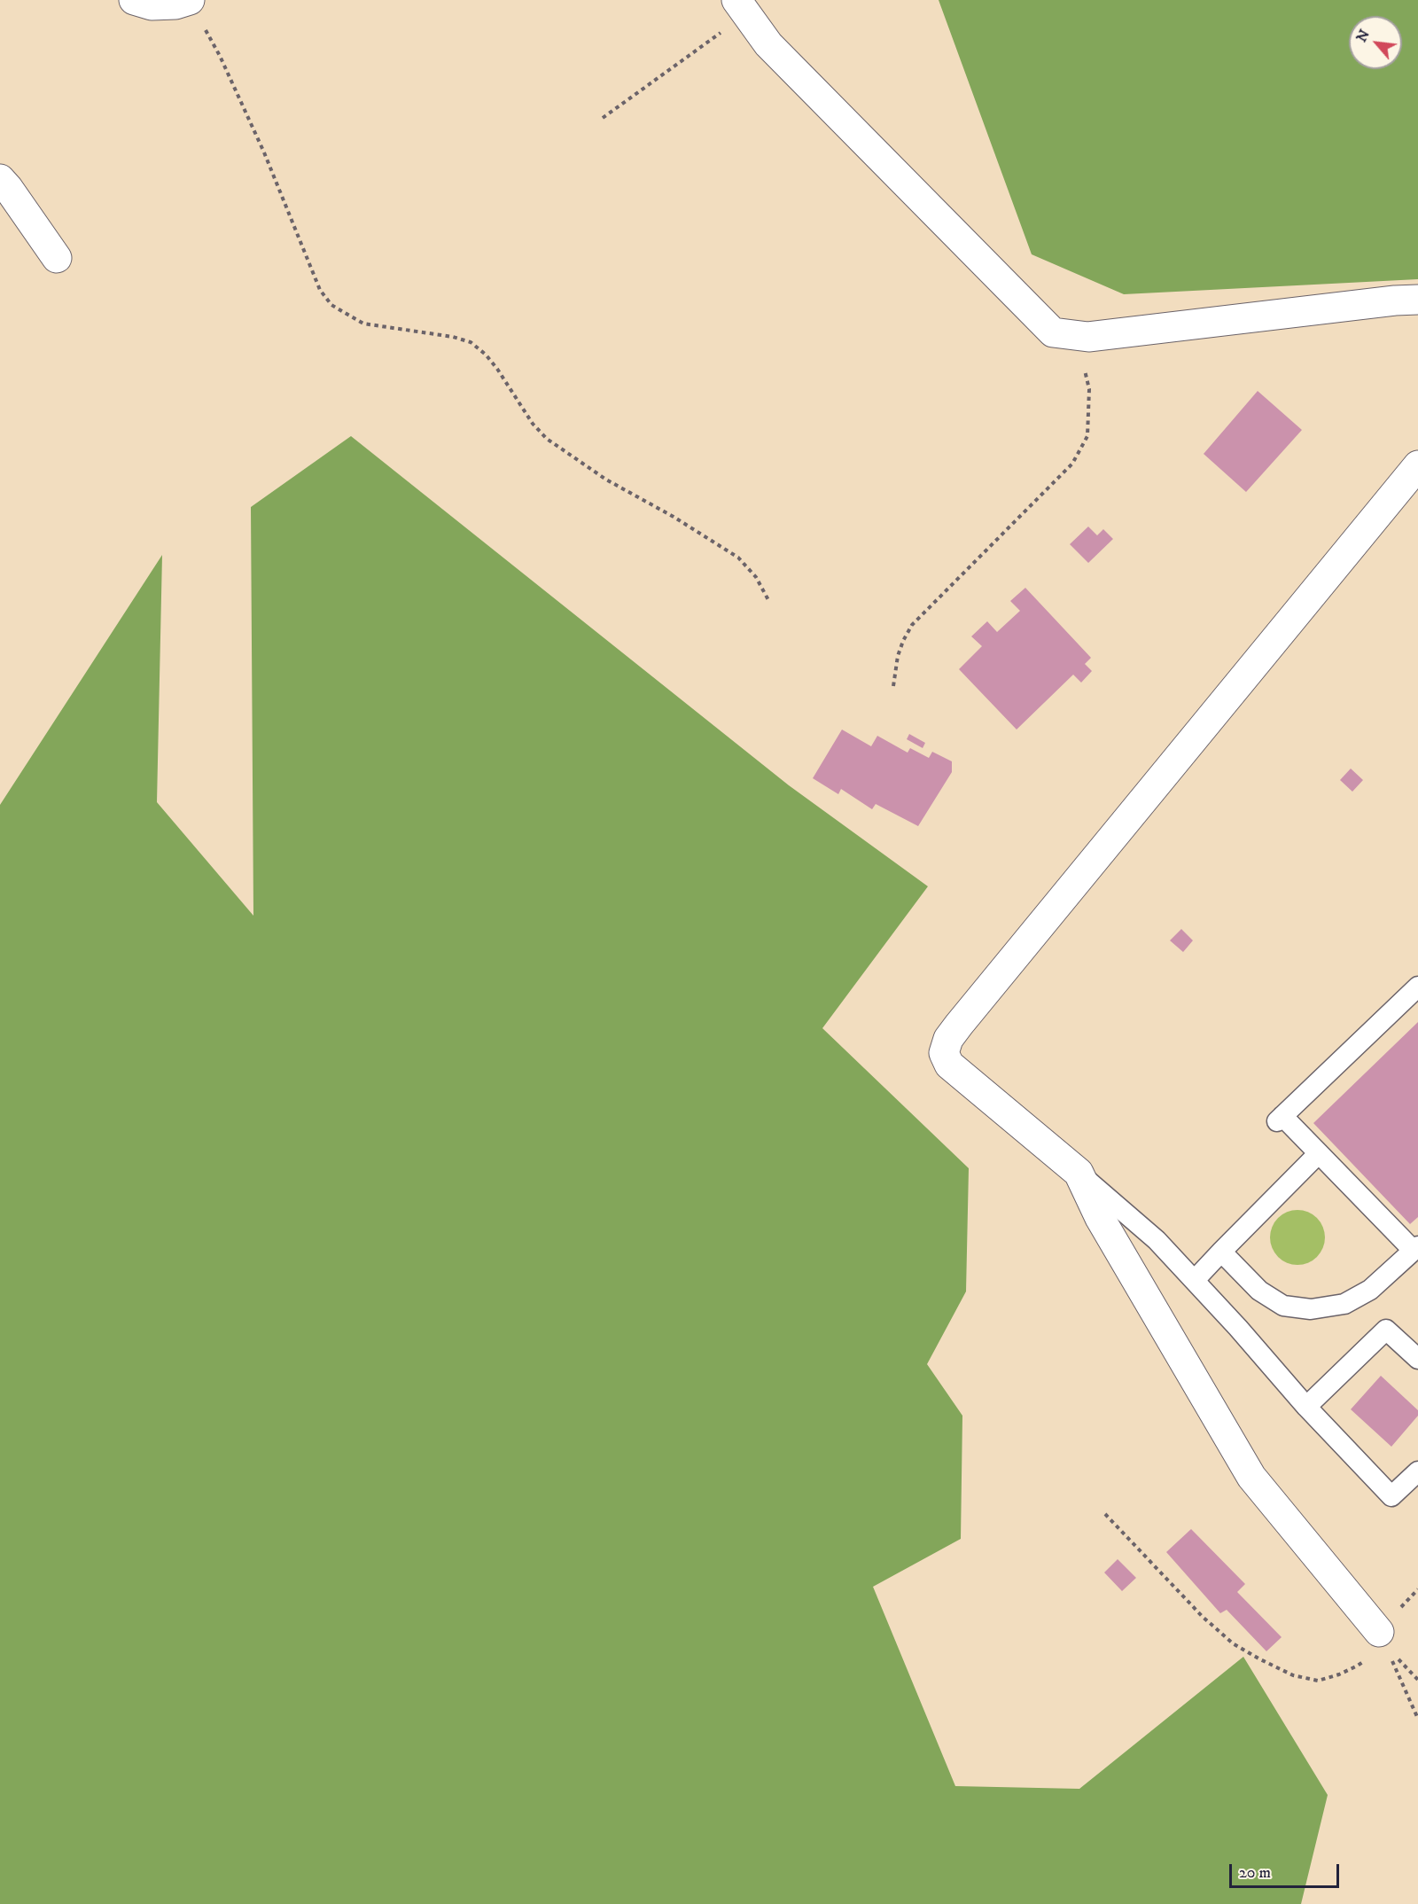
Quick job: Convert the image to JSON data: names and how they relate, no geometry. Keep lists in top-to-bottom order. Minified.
{"scale_bar":"20 m","north":"top left"}
